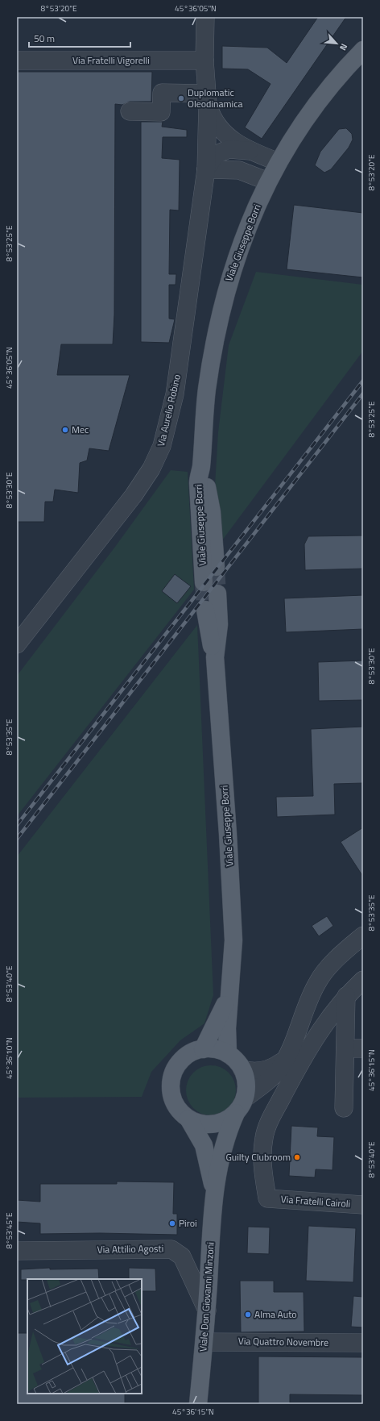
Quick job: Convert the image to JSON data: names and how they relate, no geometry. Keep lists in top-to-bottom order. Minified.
{"streets":{"main road":["Viale Giuseppe Borri","Viale Don Giovanni Minzoni"],"street":["Via Fratelli Vigorelli","Via Aurelio Robino","Via Fratelli Cairoli","Via Attilio Agosti","Via Quattro Novembre"]},"crossings":[["Viale Giuseppe Borri","Viale Don Giovanni Minzoni"],["Via Attilio Agosti","Viale Don Giovanni Minzoni"],["Viale Don Giovanni Minzoni","Via Quattro Novembre"]],"places":["Duplomatic Oleodinamica","Mec","Guilty Clubroom","Piroi","Alma Auto"],"scale_bar":"50 m","north":"bottom right","coordinates":["8°53'20\"E","45°36'05\"N","8°53'25\"E","8°53'30\"E","8°53'35\"E","8°53'40\"E","45°36'10\"N","45°36'15\"N","8°53'45\"E"]}
